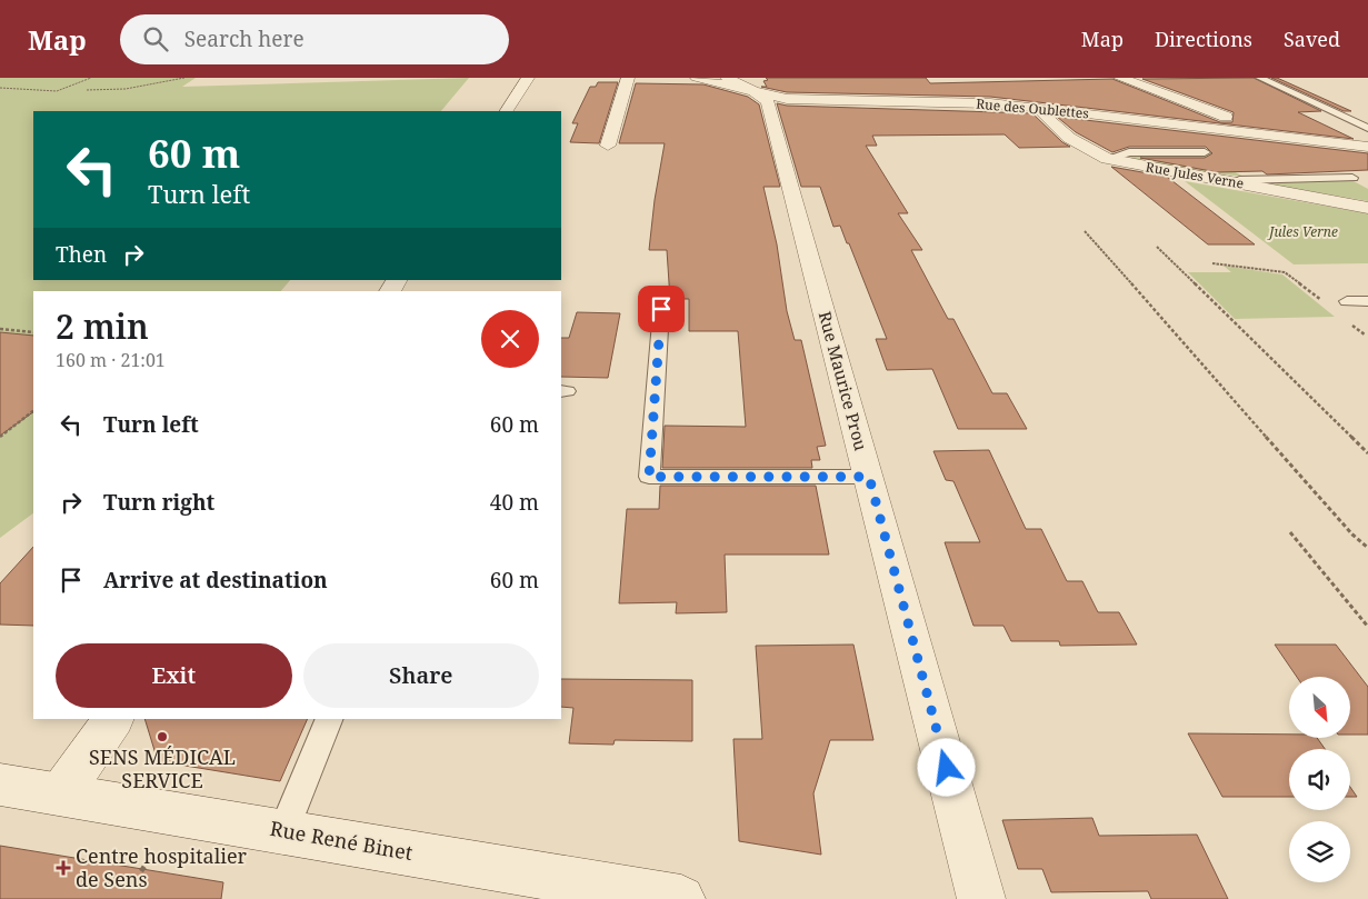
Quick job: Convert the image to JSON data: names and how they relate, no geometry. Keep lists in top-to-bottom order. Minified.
{"streets":{"street":["Rue des Oublettes","Rue Jules Verne","Rue Maurice Prou","Rue René Binet"]},"crossings":[["Rue des Oublettes","Rue Jules Verne"],["Rue des Oublettes","Rue Maurice Prou"]],"parks":["Jules Verne"],"places":{"other":["SENS MÉDICAL SERVICE"],"health":["Centre hospitalier de Sens"]},"north":"bottom right","page":{"header":"Map","search":"Search here","nav":["Map","Directions","Saved"],"turn":["60 m","Turn left"],"then":"Then","heading":["2 min","160 m · 21:01"],"list":[{"name":"Turn left","value":"60 m"},{"name":"Turn right","value":"40 m"},{"name":"Arrive at destination","value":"60 m"}],"buttons":["Exit","Share"]}}
